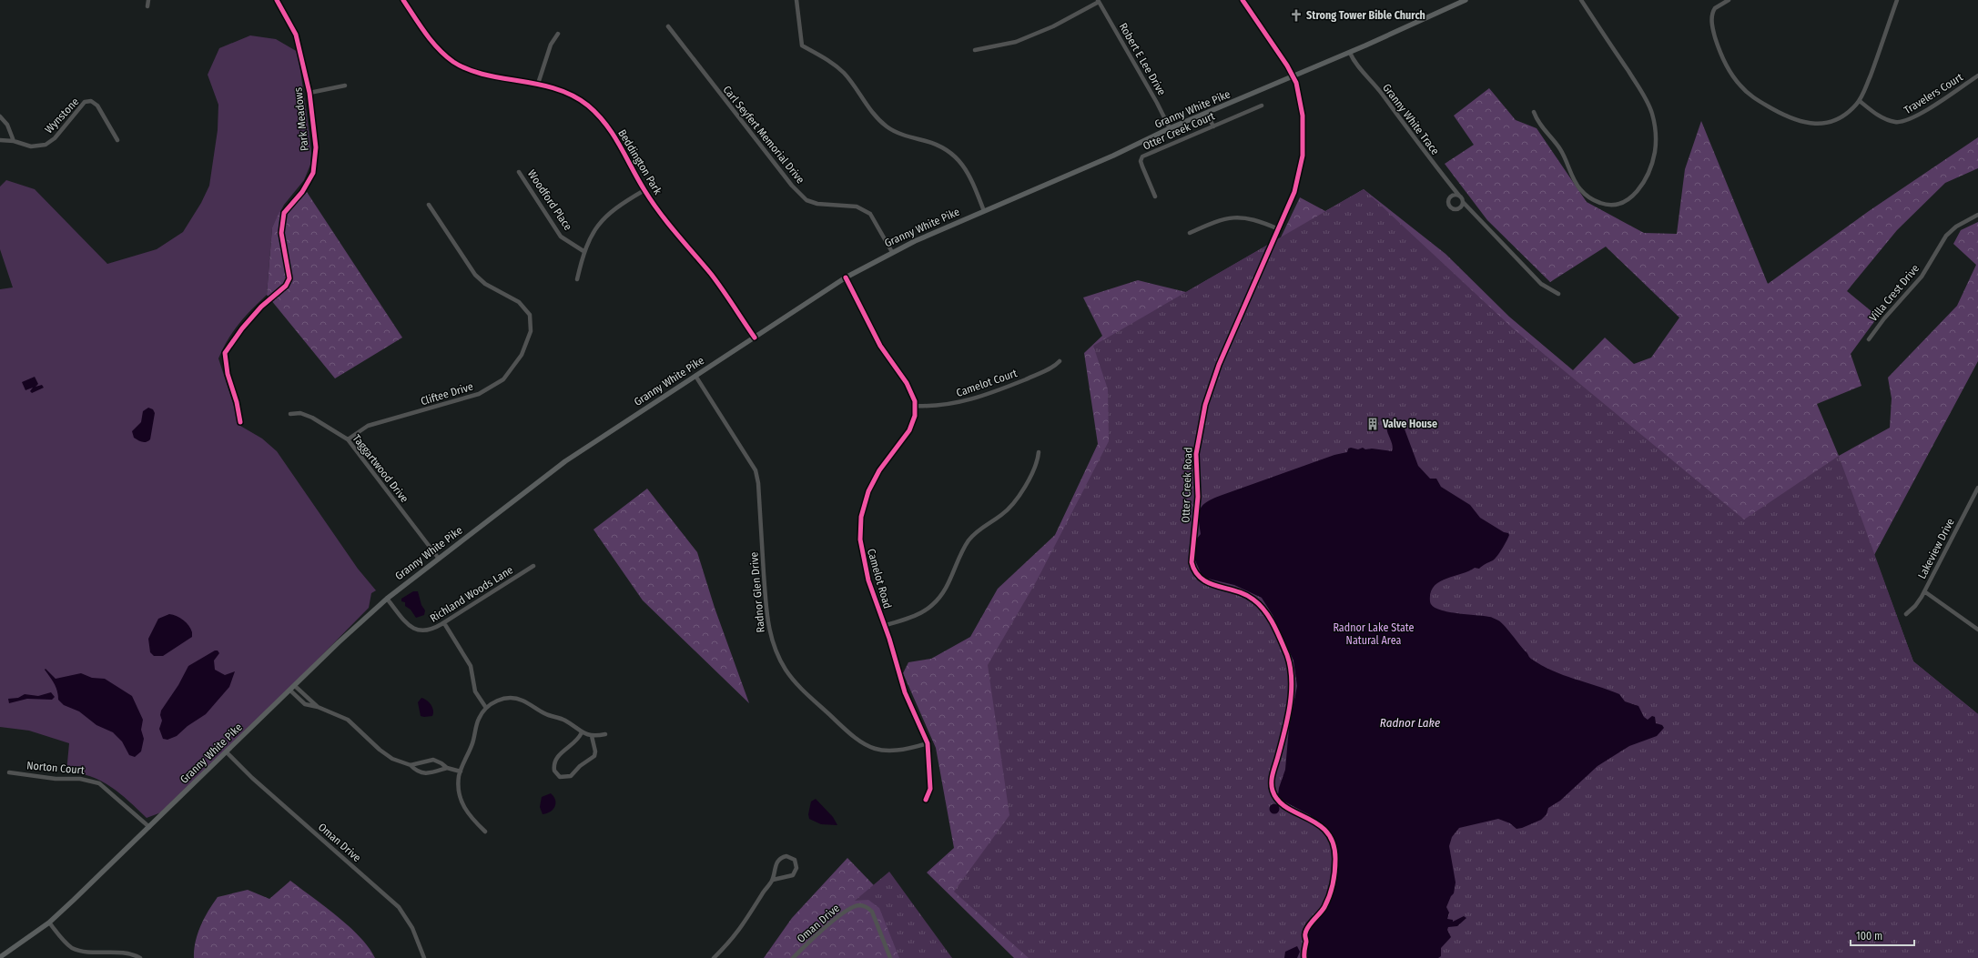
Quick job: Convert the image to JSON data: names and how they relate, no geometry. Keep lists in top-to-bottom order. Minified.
{"streets":{"main road":["Granny White Pike"],"street":["Robert E Lee Drive","Travelers Court","Wynstone","Park Meadows","Granny White Trace","Otter Creek Court","Carl Seyfert Memorial Drive","Beddington Park","Woodford Place","Villa Crest Drive","Camelot Court","Cliftee Drive","Taggartwood Drive","Otter Creek Road","Lakeview Drive","Camelot Road","Radnor Glen Drive","Richland Woods Lane","Norton Court","Oman Drive"]},"crossings":[["Robert E Lee Drive","Granny White Pike"],["Granny White Pike","Granny White Trace"],["Granny White Pike","Carl Seyfert Memorial Drive"],["Granny White Pike","Beddington Park"],["Granny White Pike","Taggartwood Drive"],["Granny White Pike","Otter Creek Road"],["Granny White Pike","Radnor Glen Drive"],["Granny White Pike","Richland Woods Lane"],["Granny White Pike","Norton Court"],["Granny White Pike","Oman Drive"],["Camelot Court","Camelot Road"],["Cliftee Drive","Taggartwood Drive"],["Camelot Road","Radnor Glen Drive"]],"water":["Radnor Lake"],"parks":["Radnor Lake State Natural Area"],"places":{"church":["Strong Tower Bible Church"],"building":["Valve House"]},"scale_bar":"100 m"}
